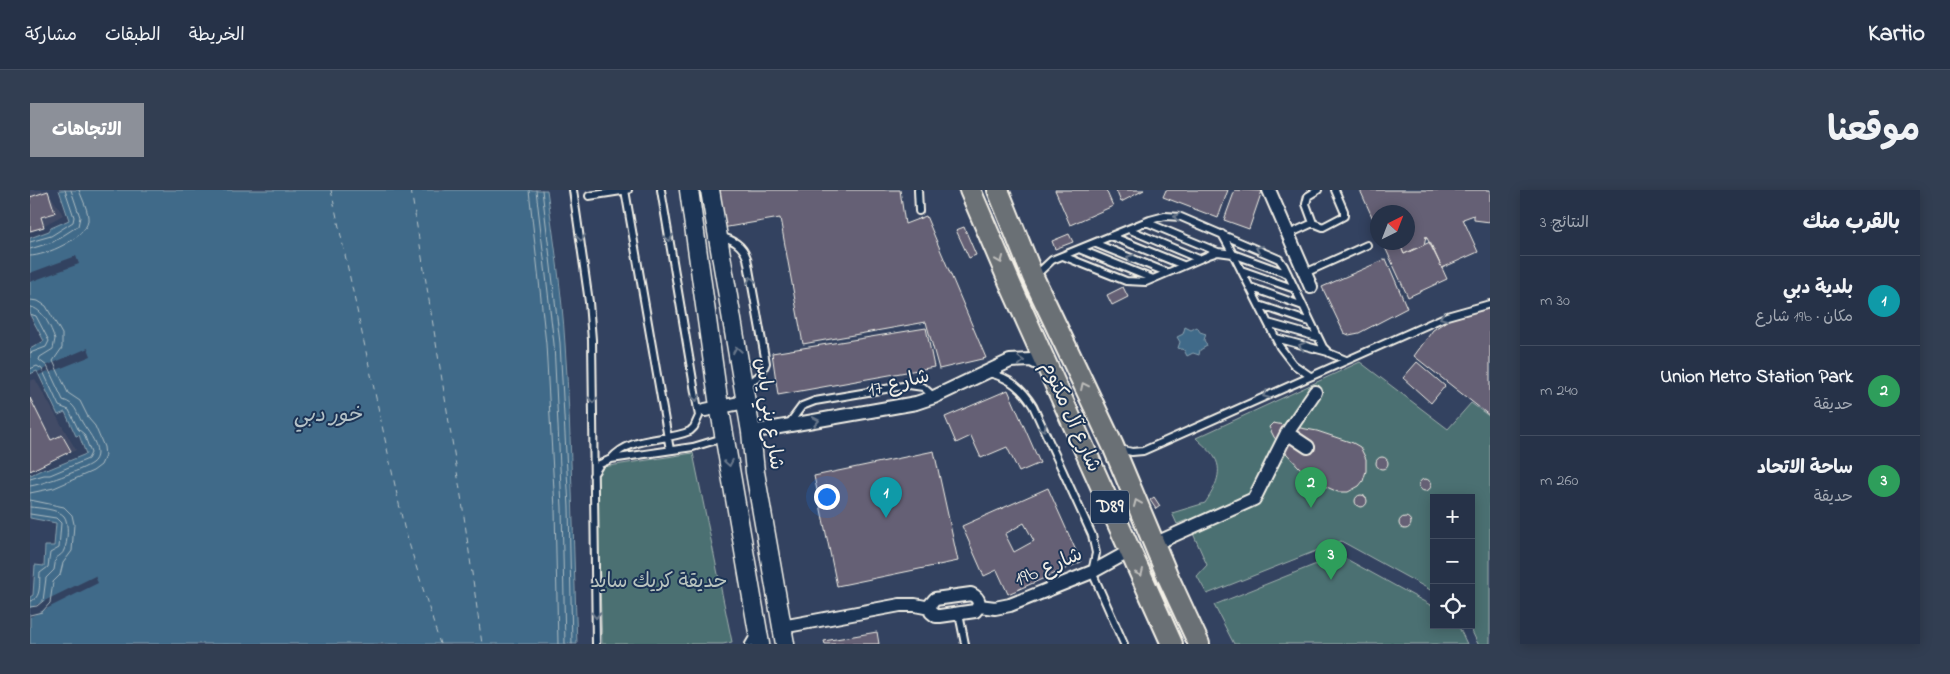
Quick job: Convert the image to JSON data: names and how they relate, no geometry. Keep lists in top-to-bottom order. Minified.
{"streets":{"main road":["شارع بني ياس","شارع آل مكتوم","D89"],"street":["شارع 17","19b شارع"]},"crossings":[["شارع 17","شارع بني ياس"],["شارع 17","شارع آل مكتوم"],["شارع بني ياس","19b شارع"],["شارع آل مكتوم","19b شارع"]],"one_way":["شارع 17"],"water":["خور دبي"],"parks":["حديقة كريك سايد"],"north":"top right","page":{"header":"Kartio","nav":["الخريطة","الطبقات","مشاركة"],"title":"موقعنا","buttons":"الاتجاهات","heading":["بالقرب منك","النتائج: 3"],"list":[{"mark":"1","name":"بلدية دبي","note":"مكان · 19b شارع","value":"30 m"},{"mark":"2","name":"Union Metro Station Park","note":"حديقة","value":"240 m"},{"mark":"3","name":"ساحة الاتحاد","note":"حديقة","value":"260 m"}],"pins":["2","1","3"],"map_buttons":["+","−"]}}
